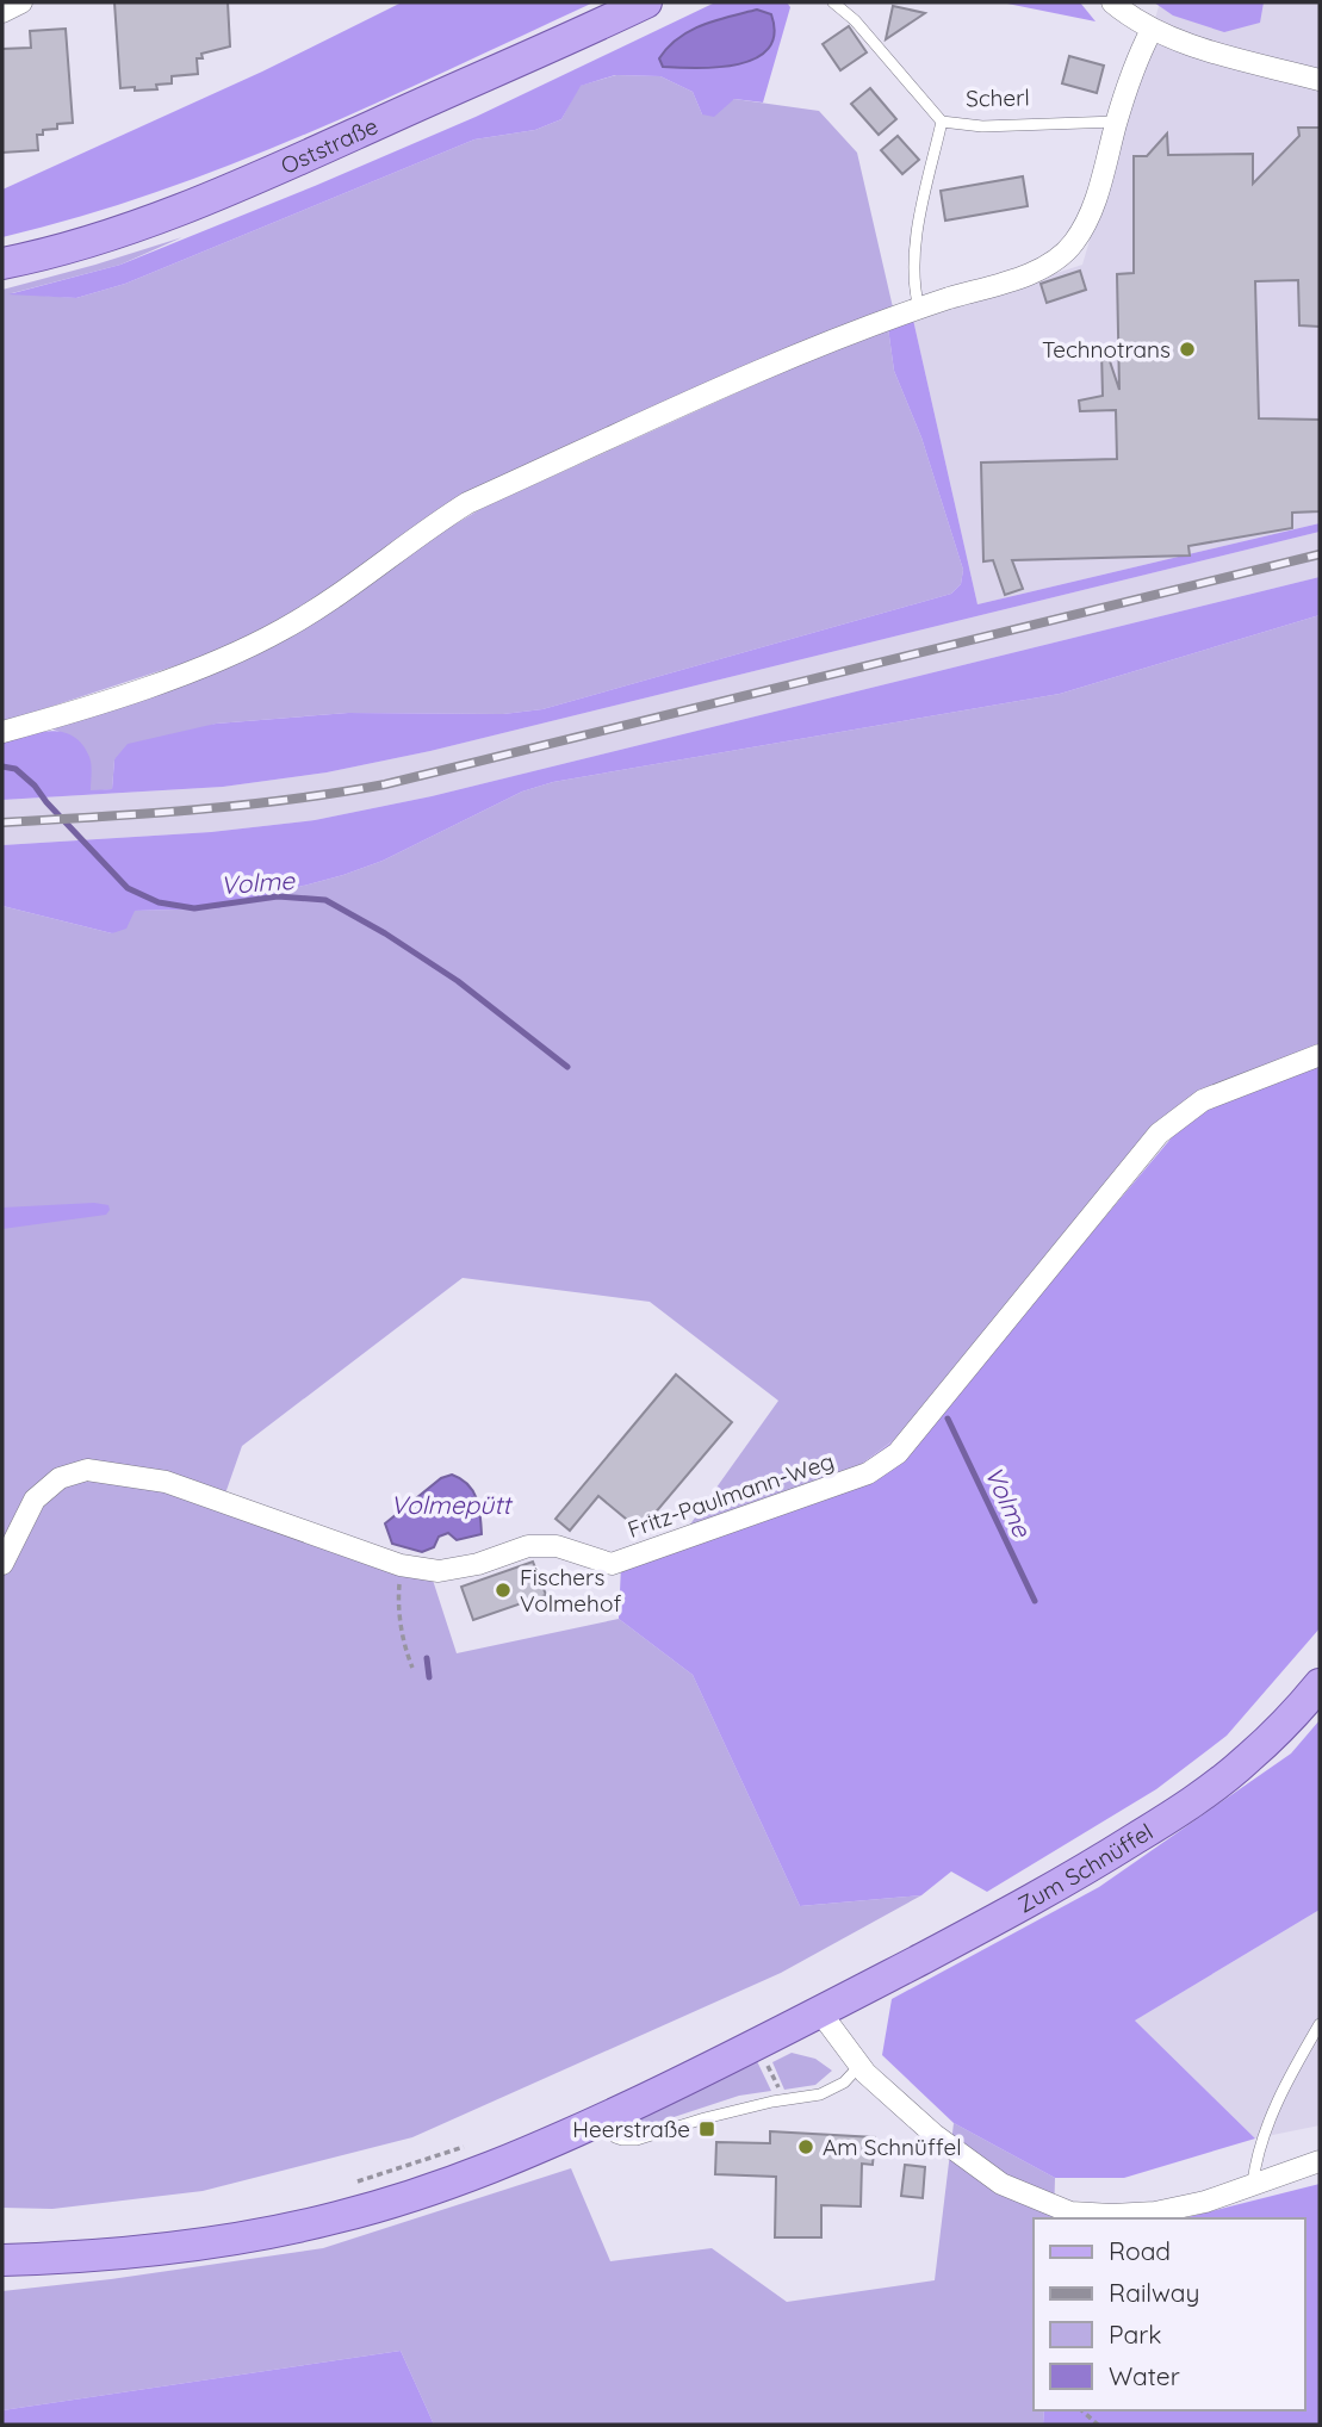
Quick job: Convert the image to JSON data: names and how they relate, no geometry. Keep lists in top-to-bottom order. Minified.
{"streets":{"main road":["Oststraße","Zum Schnüffel"],"street":["Fritz-Paulmann-Weg"],"lane":["Scherl"]},"water":["Volme","Volmepütt"],"places":{"other":["Technotrans","Fischers Volmehof","Am Schnüffel"],"transit":["Heerstraße"]},"legend":["Road","Railway","Park","Water"]}
